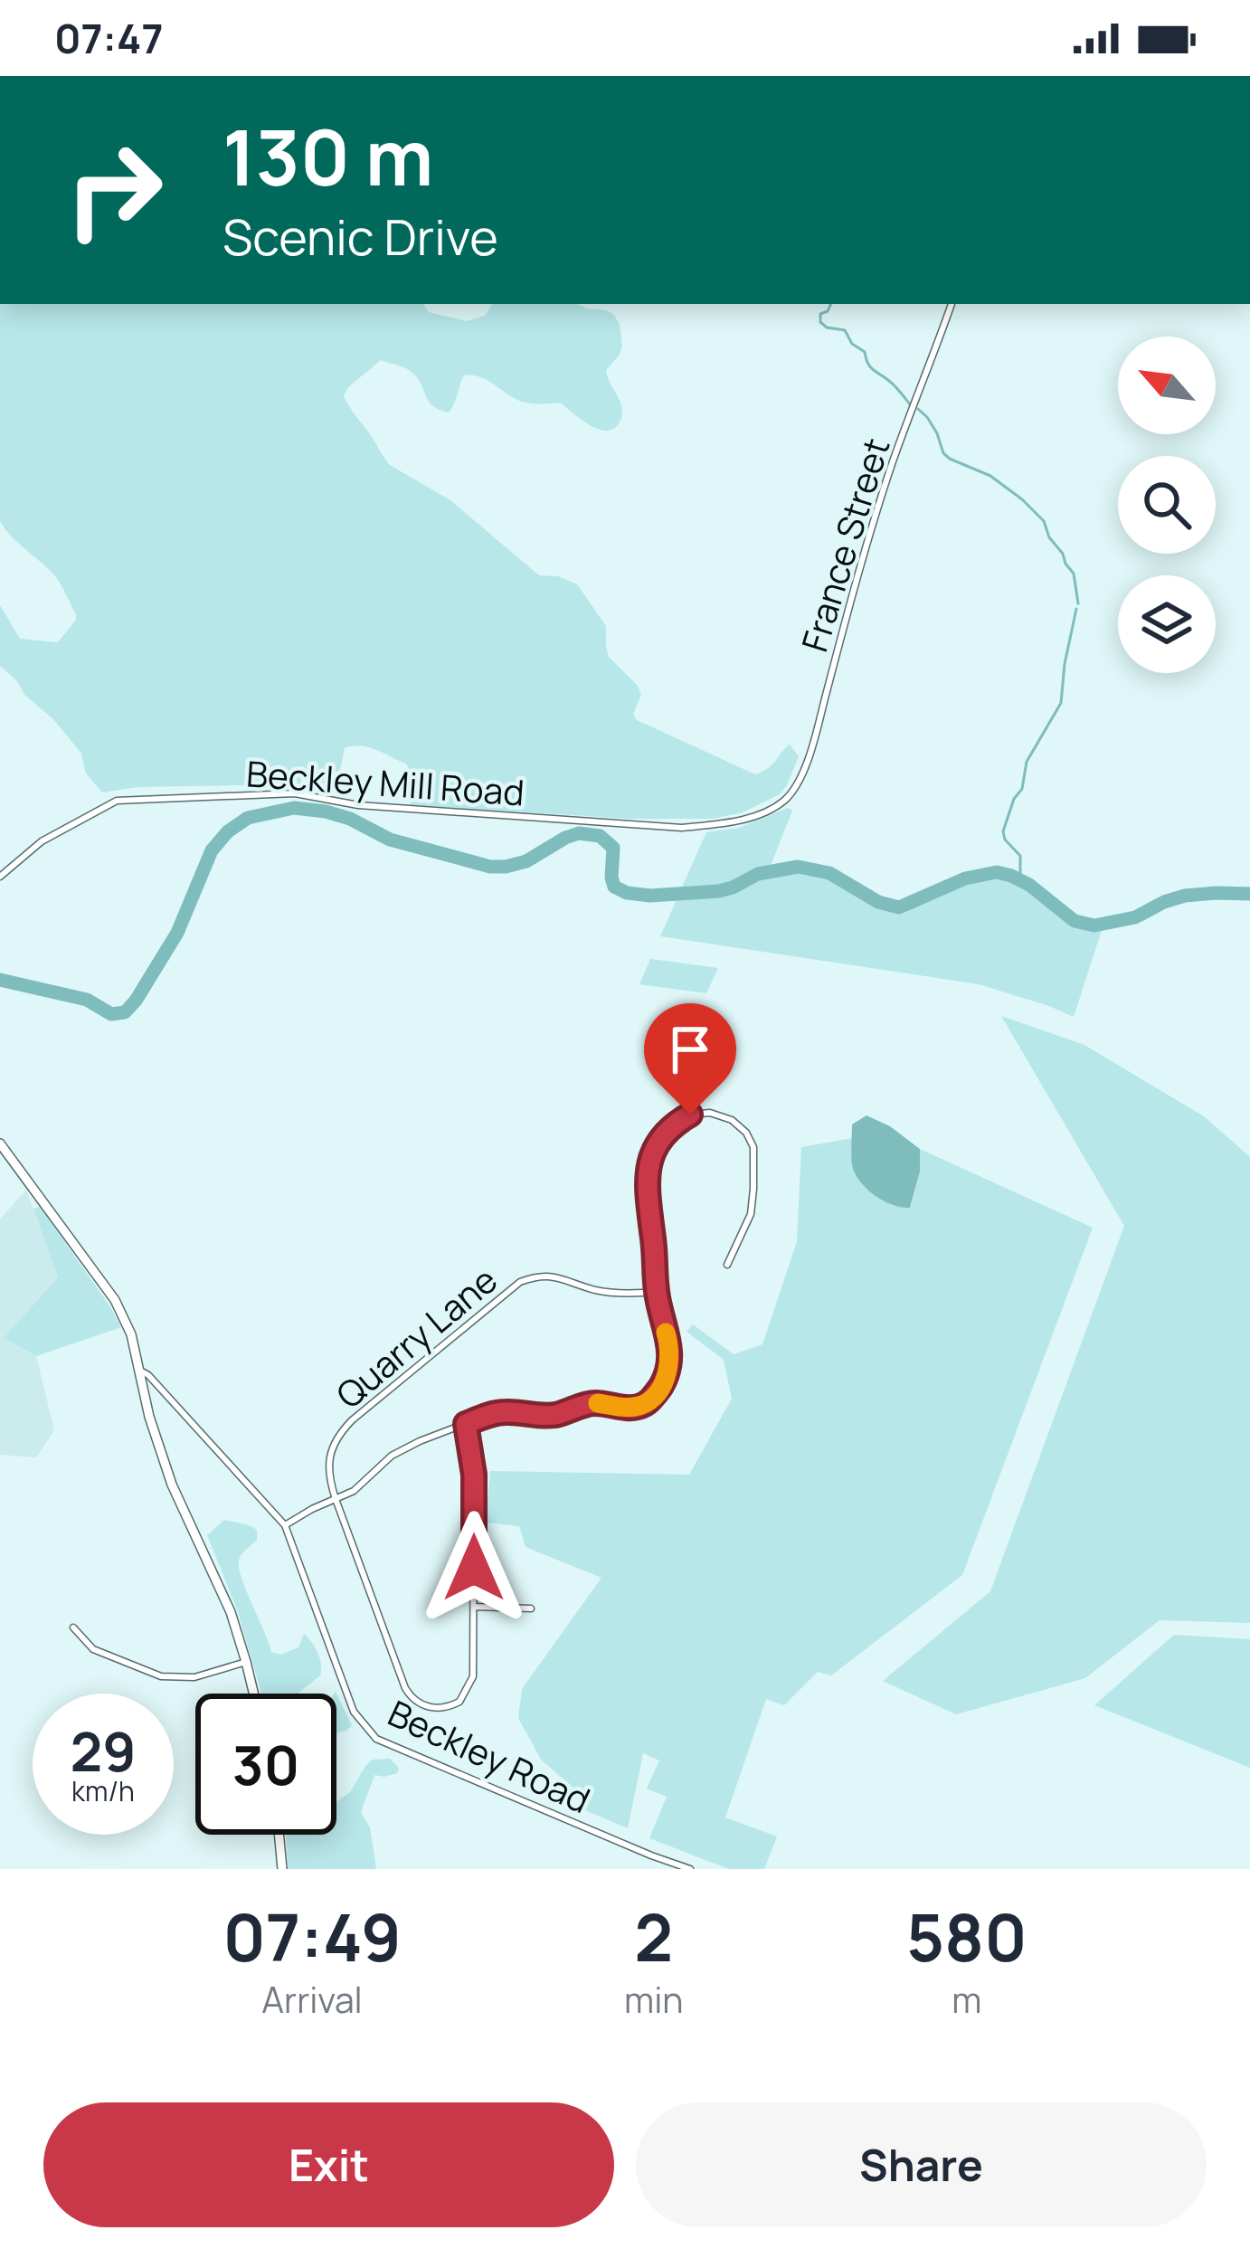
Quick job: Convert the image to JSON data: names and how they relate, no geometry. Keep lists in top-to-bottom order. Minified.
{"streets":{"street":["France Street","Beckley Mill Road","Quarry Lane","Beckley Road"]},"crossings":[["France Street","Beckley Mill Road"]],"north":"top left","page":{"status":"07:47","turn":["130 m","Scenic Drive"],"speed":"29 km/h","limit":"30","eta":["07:49","Arrival","2","min","580","m"],"buttons":["Exit","Share"]}}
